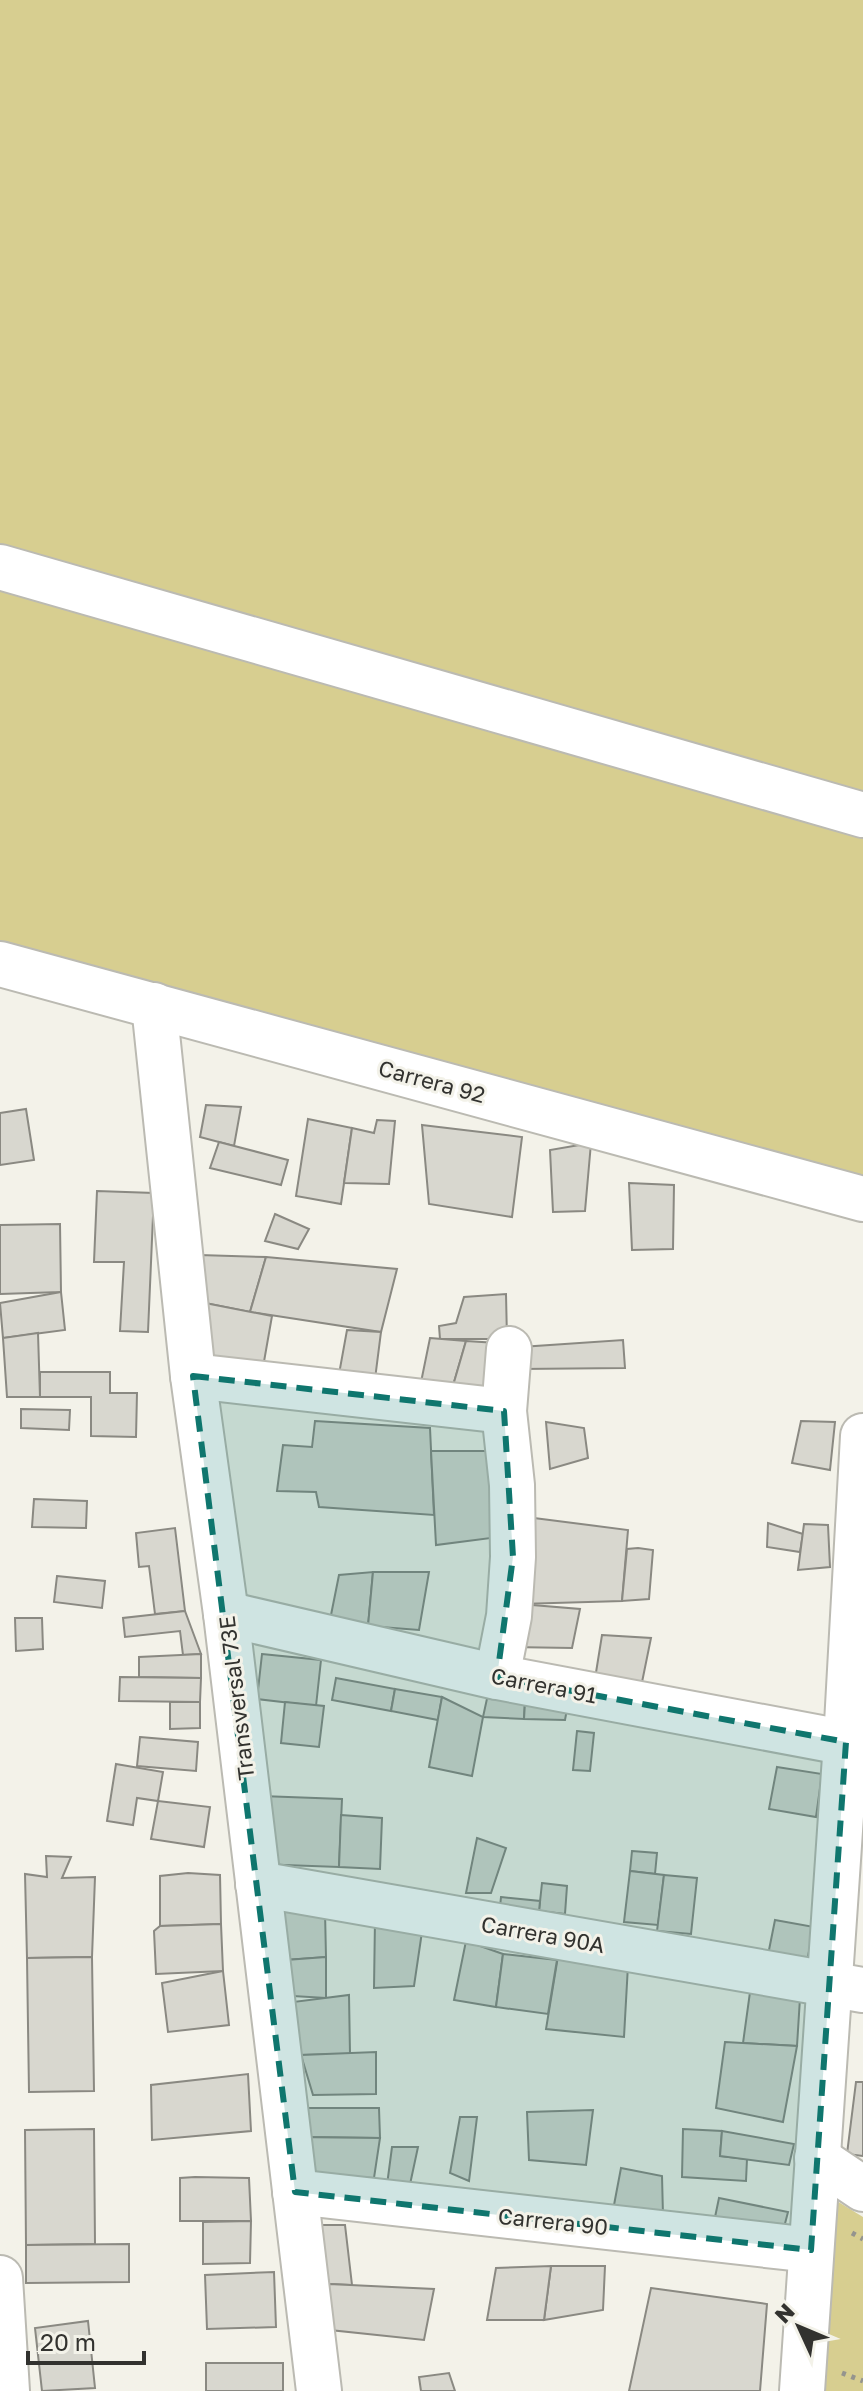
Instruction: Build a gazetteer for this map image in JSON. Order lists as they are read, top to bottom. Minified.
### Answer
{"streets":{"street":["Carrera 92","Carrera 91","Transversal 73E","Carrera 90A","Carrera 90"]},"crossings":[["Carrera 92","Transversal 73E"],["Carrera 91","Transversal 73E"],["Transversal 73E","Carrera 90A"],["Transversal 73E","Carrera 90"]],"scale_bar":"20 m","north":"top left"}
